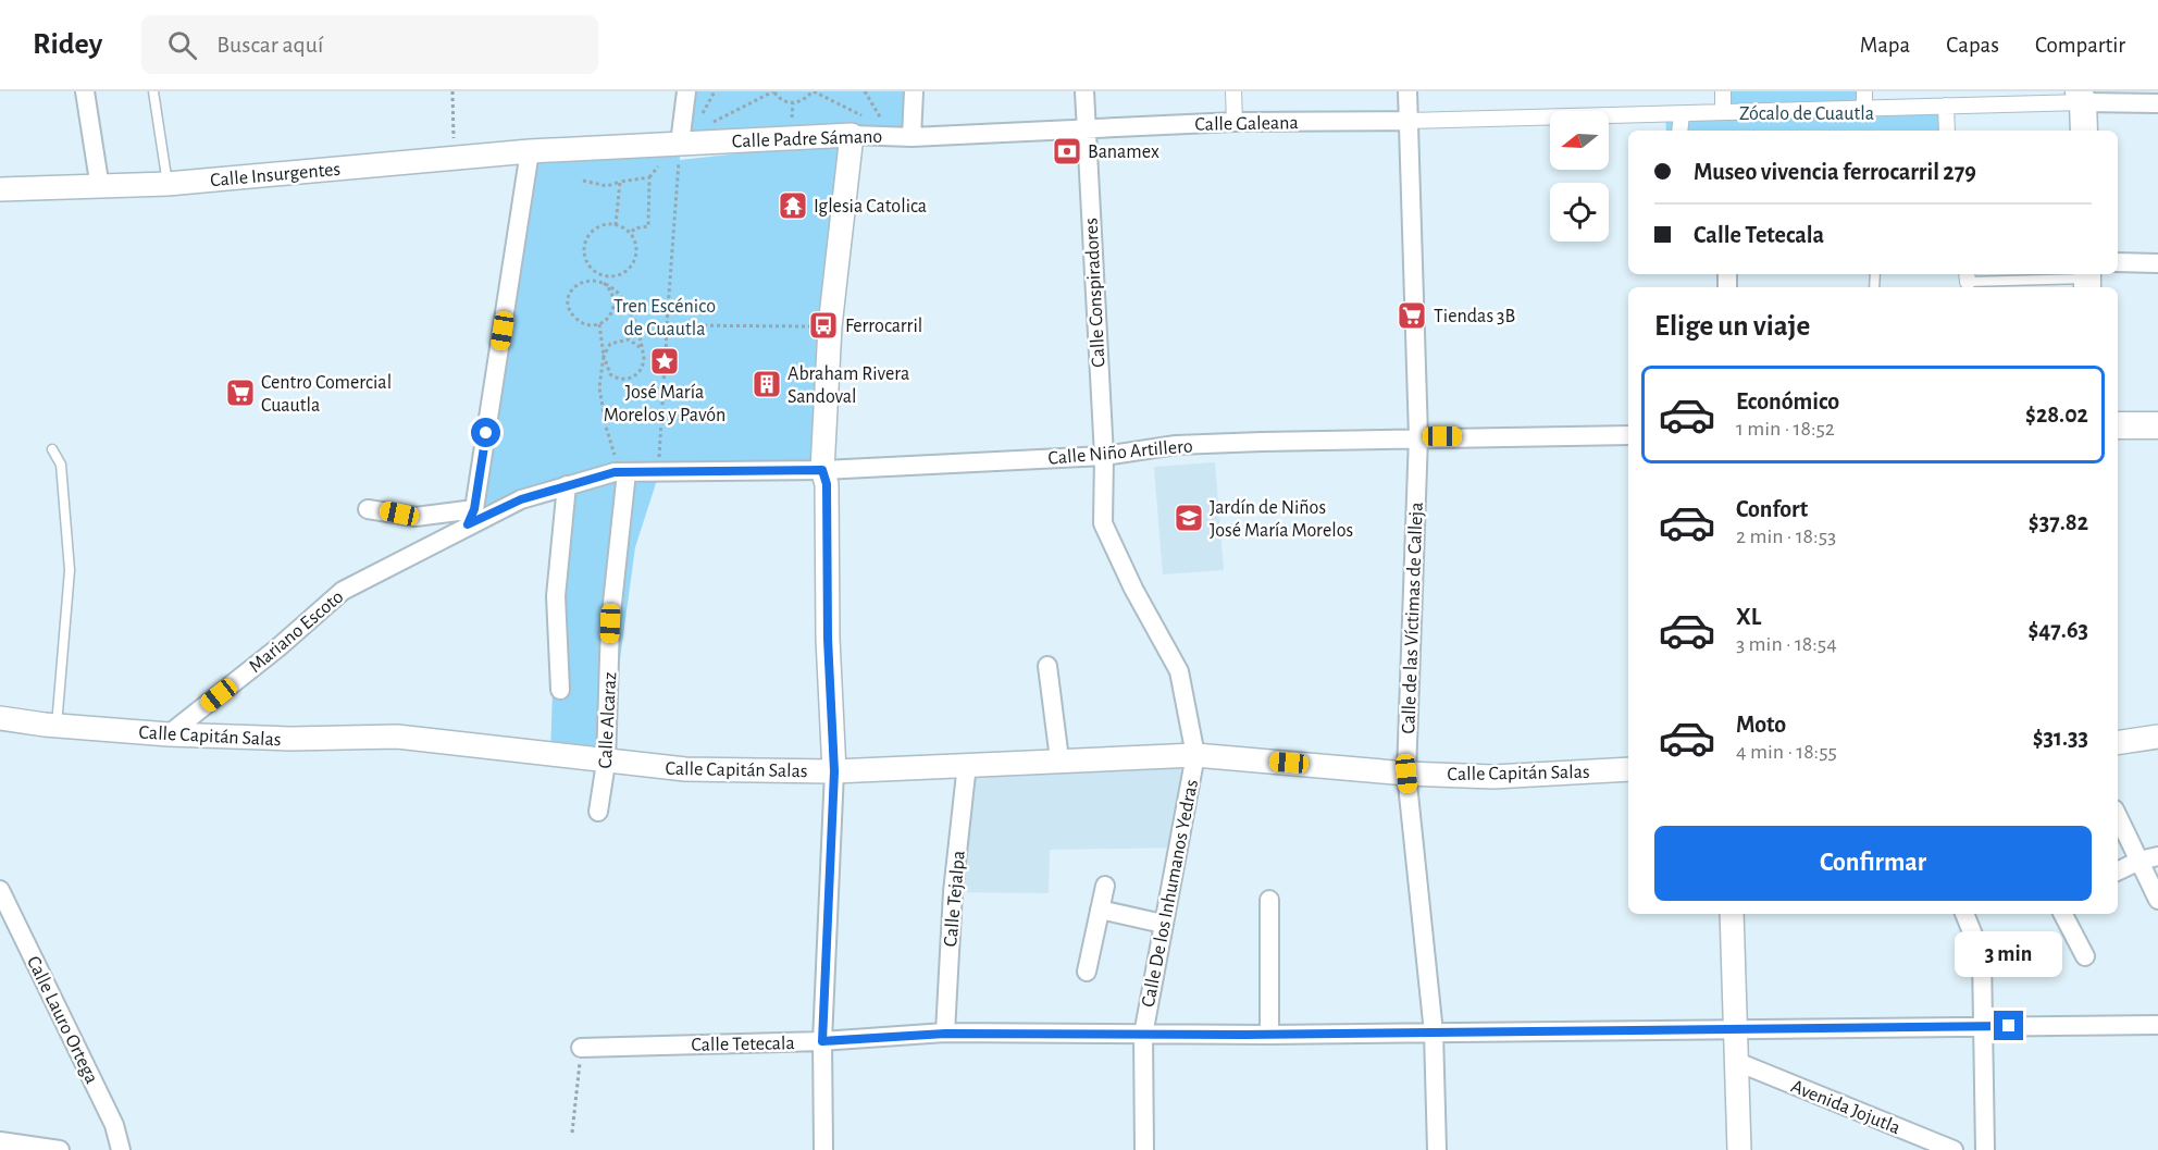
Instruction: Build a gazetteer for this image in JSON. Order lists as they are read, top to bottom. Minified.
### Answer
{"streets":{"street":["Calle Galeana","Calle Padre Sámano","Calle Insurgentes","Calle Conspiradores","Calle Niño Artillero","Calle de las Víctimas de Calleja","Mariano Escoto","Calle Alcaraz","Calle Capitán Salas","Calle De los Inhumanos Yedras","Calle Tejalpa","Calle Lauro Ortega","Calle Tetecala","Avenida Jojutla"]},"crossings":[["Calle Galeana","Calle Padre Sámano"],["Calle Galeana","Calle Conspiradores"],["Calle Galeana","Calle de las Víctimas de Calleja"],["Calle Padre Sámano","Calle Insurgentes"],["Calle Padre Sámano","Calle Conspiradores"],["Calle Conspiradores","Calle Niño Artillero"],["Calle Conspiradores","Calle Capitán Salas"],["Calle Conspiradores","Calle De los Inhumanos Yedras"],["Calle Niño Artillero","Calle de las Víctimas de Calleja"],["Calle Niño Artillero","Mariano Escoto"],["Calle Niño Artillero","Calle Alcaraz"],["Calle de las Víctimas de Calleja","Calle Capitán Salas"],["Calle de las Víctimas de Calleja","Calle Tetecala"],["Mariano Escoto","Calle Capitán Salas"],["Calle Alcaraz","Calle Capitán Salas"],["Calle Capitán Salas","Calle De los Inhumanos Yedras"],["Calle Capitán Salas","Calle Tejalpa"],["Calle De los Inhumanos Yedras","Calle Tetecala"],["Calle Tejalpa","Calle Tetecala"]],"parks":["Zócalo de Cuautla","Tren Escénico de Cuautla"],"places":{"bank":["Banamex"],"temple":["Iglesia Catolica"],"supermarket":["Tiendas 3B","Centro Comercial Cuautla"],"bus stop":["Ferrocarril"],"place":["José María Morelos y Pavón"],"building":["Abraham Rivera Sandoval"],"school or university":["Jardín de Niños José María Morelos"]},"north":"left","page":{"header":"Ridey","search":"Buscar aquí","nav":["Mapa","Capas","Compartir"],"banner":["Museo vivencia ferrocarril 279","Calle Tetecala"],"heading":"Elige un viaje","list":[{"name":"Económico","note":"1 min · 18:52","value":"$28.02"},{"name":"Confort","note":"2 min · 18:53","value":"$37.82"},{"name":"XL","note":"3 min · 18:54","value":"$47.63"},{"name":"Moto","note":"4 min · 18:55","value":"$31.33"}],"buttons":"Confirmar","bubble":"3 min"}}
